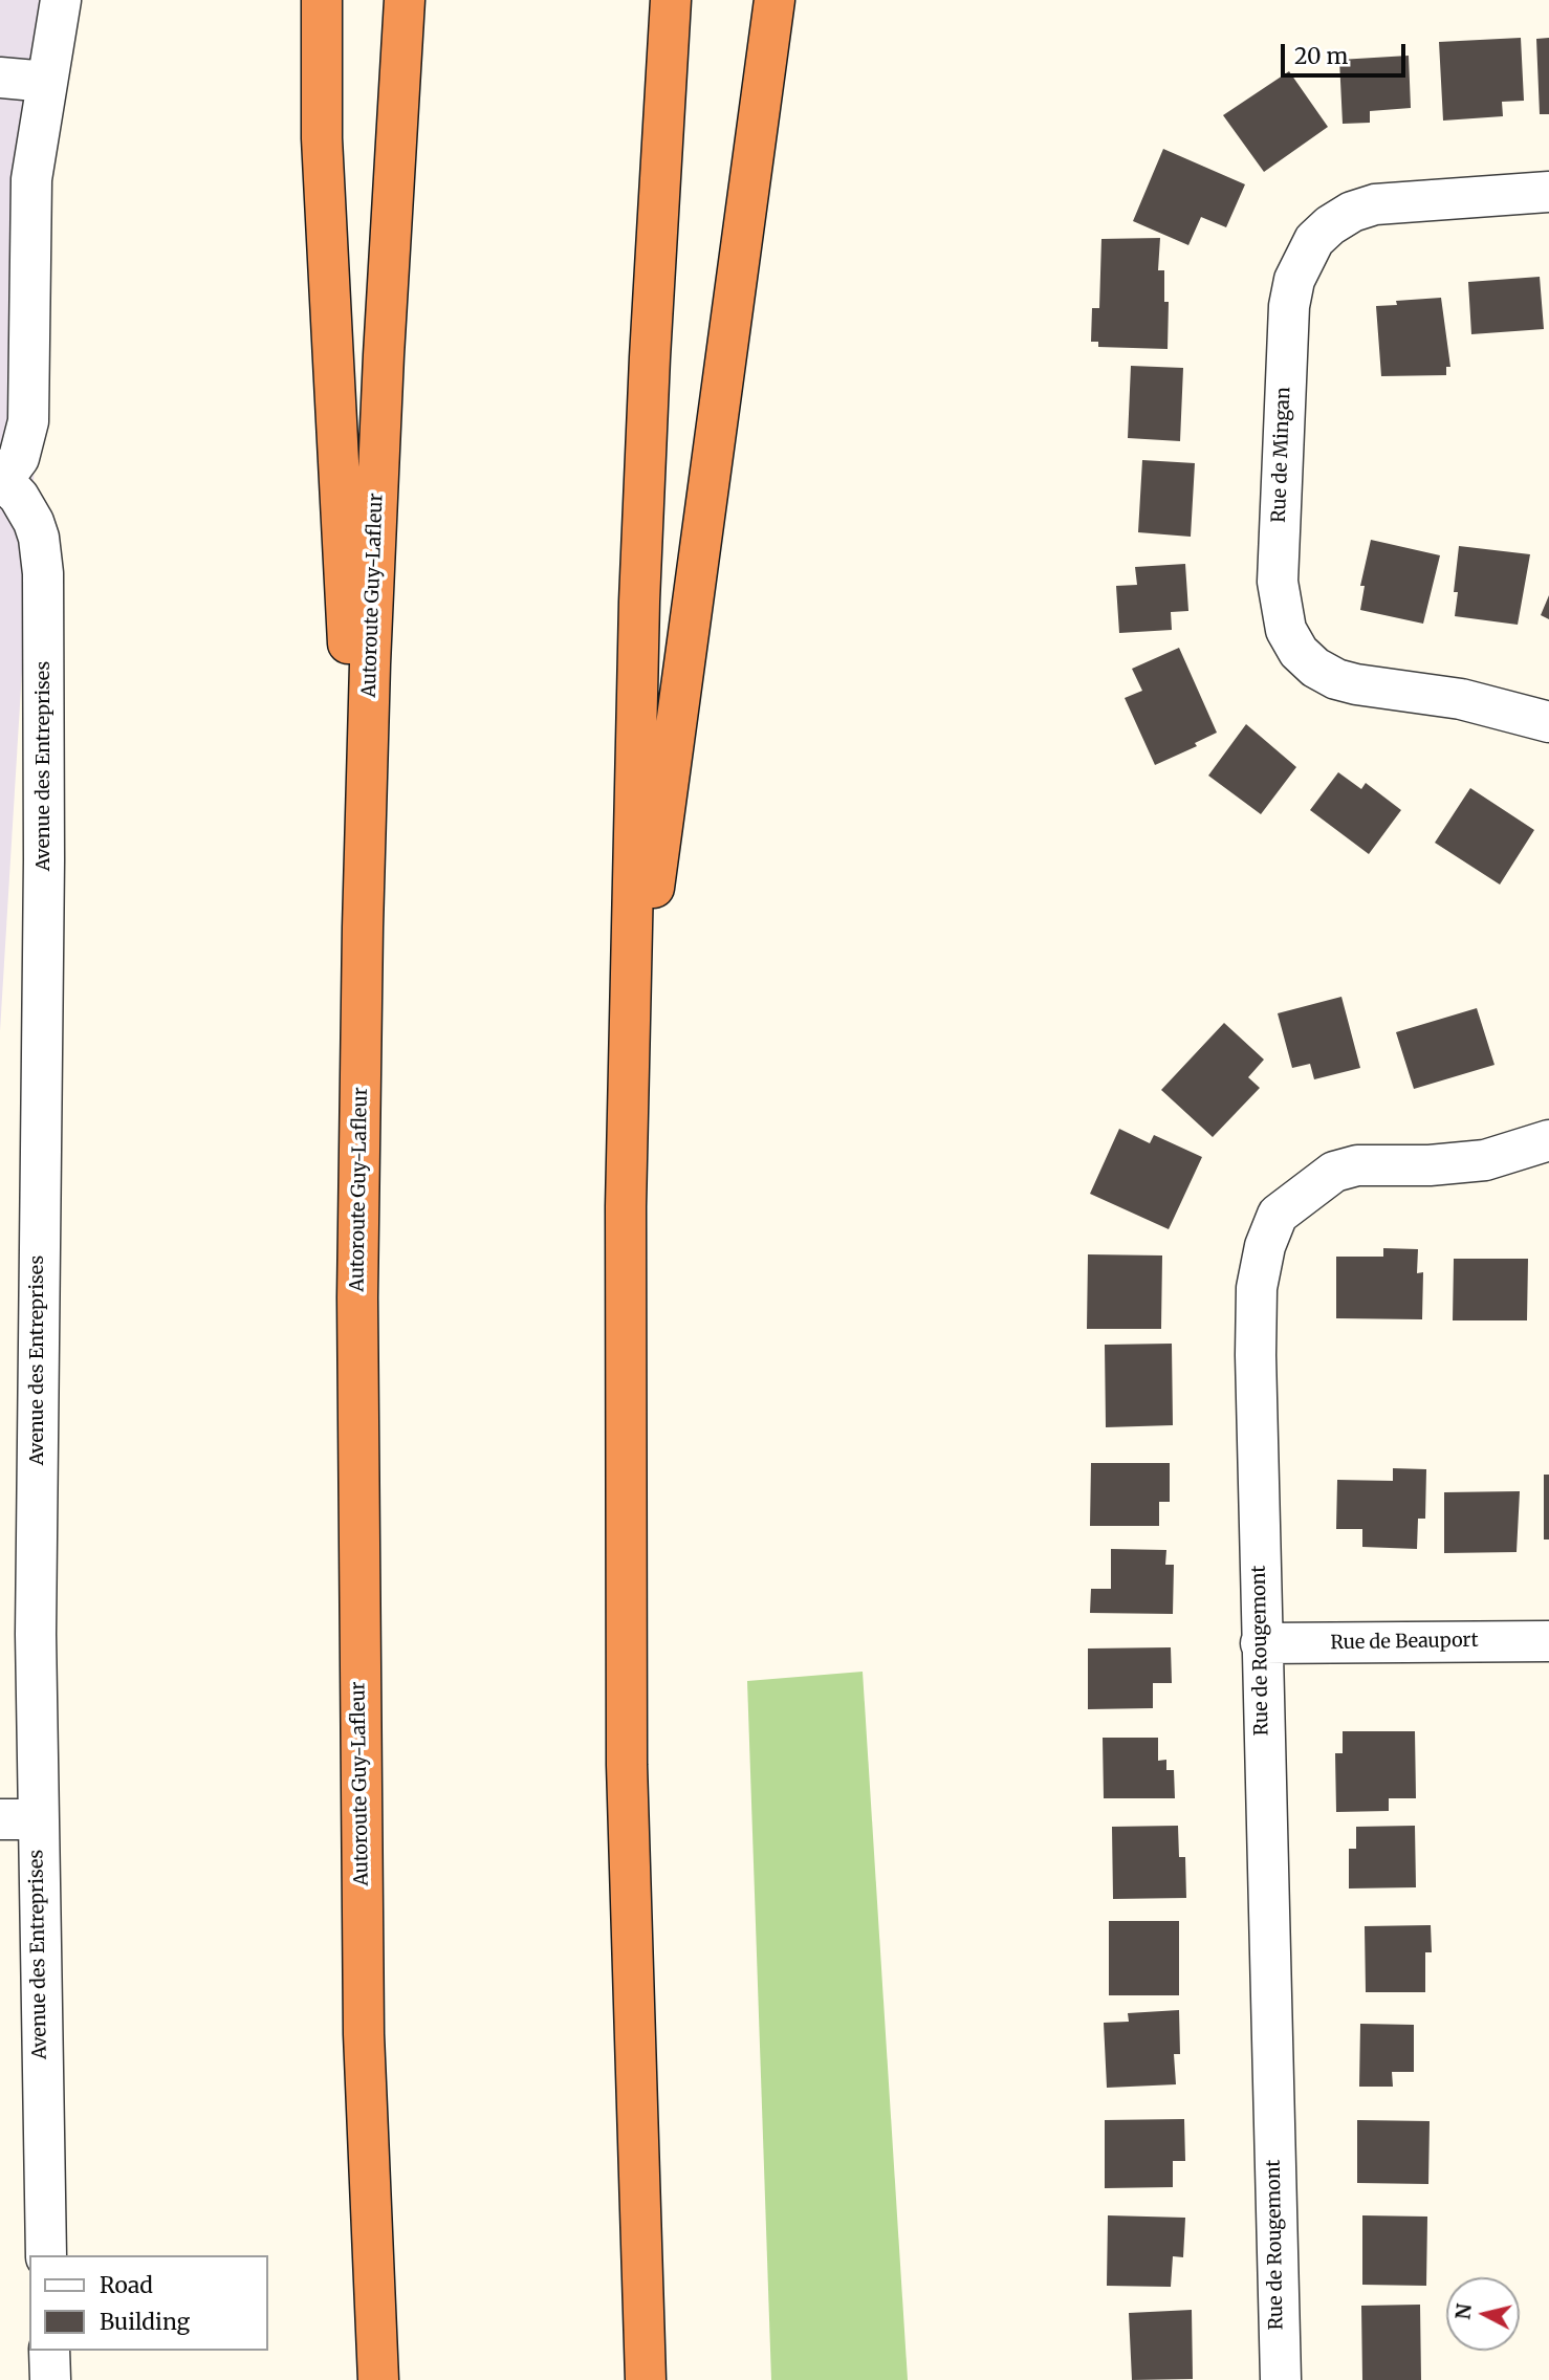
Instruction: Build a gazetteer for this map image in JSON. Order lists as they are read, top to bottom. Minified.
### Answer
{"streets":{"highway":["Autoroute Guy-Lafleur"],"street":["Rue de Mingan","Avenue des Entreprises","Rue de Beauport","Rue de Rougemont"]},"crossings":[["Rue de Beauport","Rue de Rougemont"]],"legend":["Road","Building"],"scale_bar":"20 m","north":"left"}
